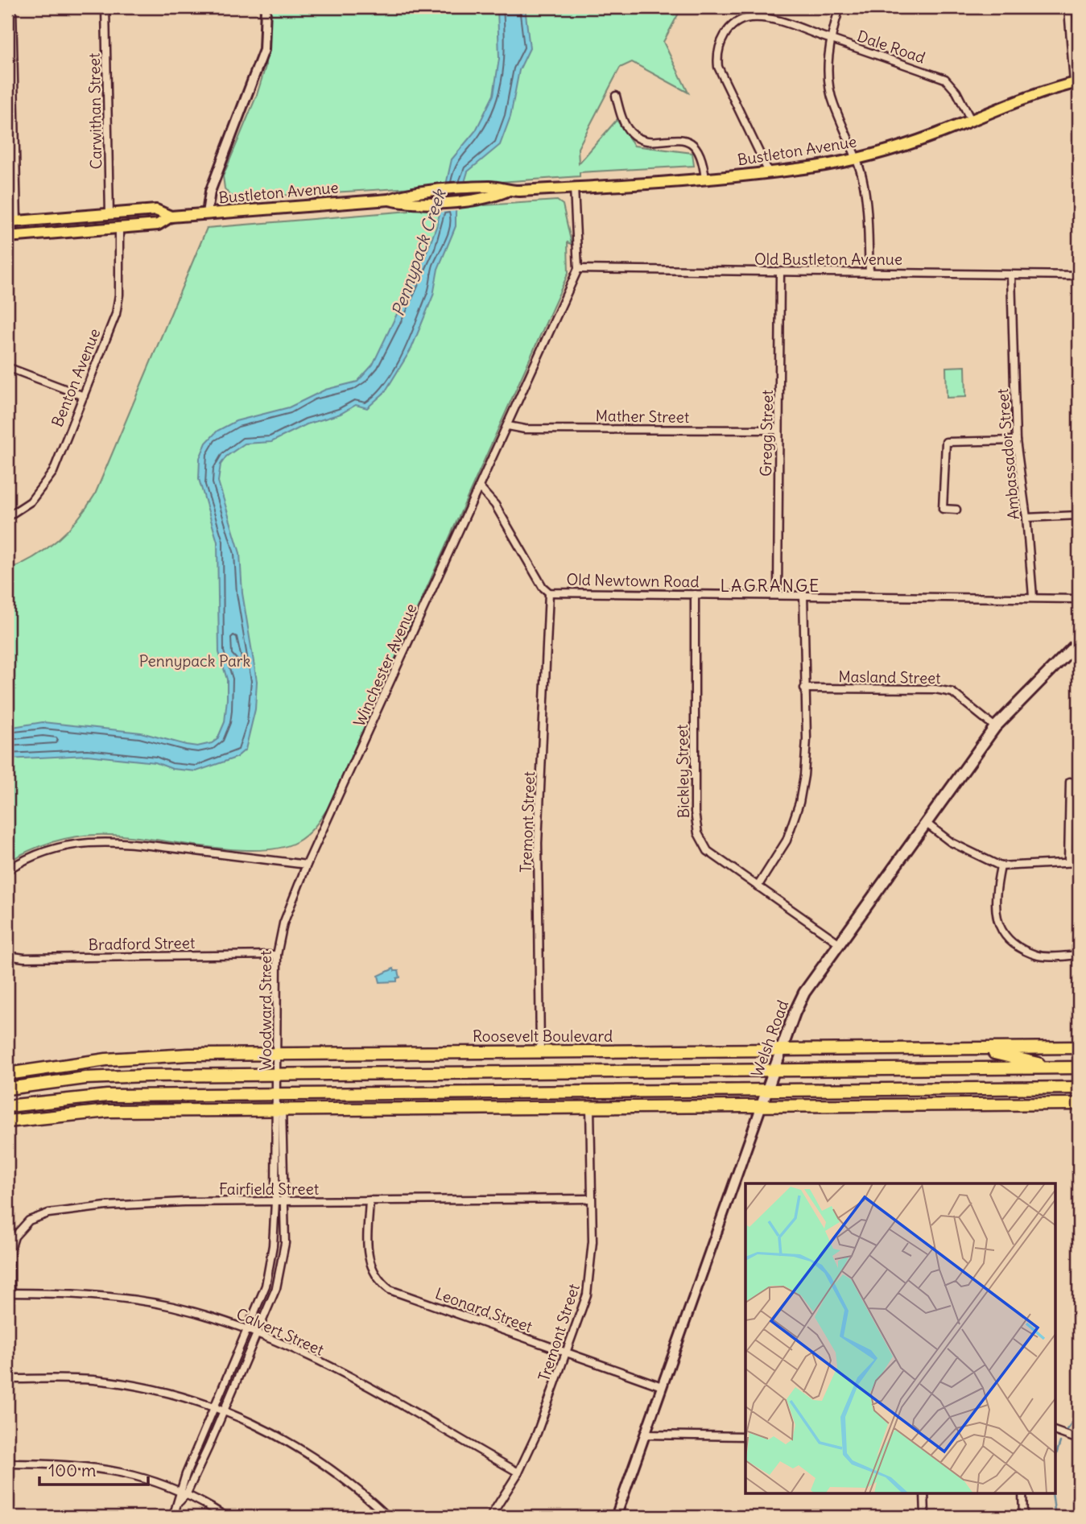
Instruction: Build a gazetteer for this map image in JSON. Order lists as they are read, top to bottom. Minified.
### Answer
{"streets":{"highway":["Roosevelt Boulevard"],"main road":["Bustleton Avenue","Welsh Road"],"street":["Dale Road","Carwithan Street","Old Bustleton Avenue","Benton Avenue","Mather Street","Gregg Street","Ambassador Street","Old Newtown Road","Winchester Avenue","Masland Street","Bickley Street","Tremont Street","Bradford Street","Woodward Street","Fairfield Street","Leonard Street","Calvert Street"]},"crossings":[["Dale Road","Bustleton Avenue"],["Carwithan Street","Bustleton Avenue"],["Bustleton Avenue","Benton Avenue"],["Bustleton Avenue","Winchester Avenue"],["Old Bustleton Avenue","Gregg Street"],["Old Bustleton Avenue","Ambassador Street"],["Old Bustleton Avenue","Winchester Avenue"],["Mather Street","Gregg Street"],["Mather Street","Winchester Avenue"],["Gregg Street","Old Newtown Road"],["Ambassador Street","Old Newtown Road"],["Old Newtown Road","Winchester Avenue"],["Old Newtown Road","Bickley Street"],["Old Newtown Road","Tremont Street"],["Winchester Avenue","Woodward Street"],["Masland Street","Welsh Road"],["Bickley Street","Welsh Road"],["Tremont Street","Roosevelt Boulevard"],["Tremont Street","Fairfield Street"],["Tremont Street","Leonard Street"],["Tremont Street","Calvert Street"],["Bradford Street","Woodward Street"],["Woodward Street","Roosevelt Boulevard"],["Woodward Street","Fairfield Street"],["Woodward Street","Calvert Street"],["Roosevelt Boulevard","Welsh Road"],["Welsh Road","Leonard Street"],["Fairfield Street","Leonard Street"],["Fairfield Street","Calvert Street"]],"districts":["LAGRANGE"],"water":["Pennypack Creek"],"parks":["Pennypack Park"],"scale_bar":"100 m"}
